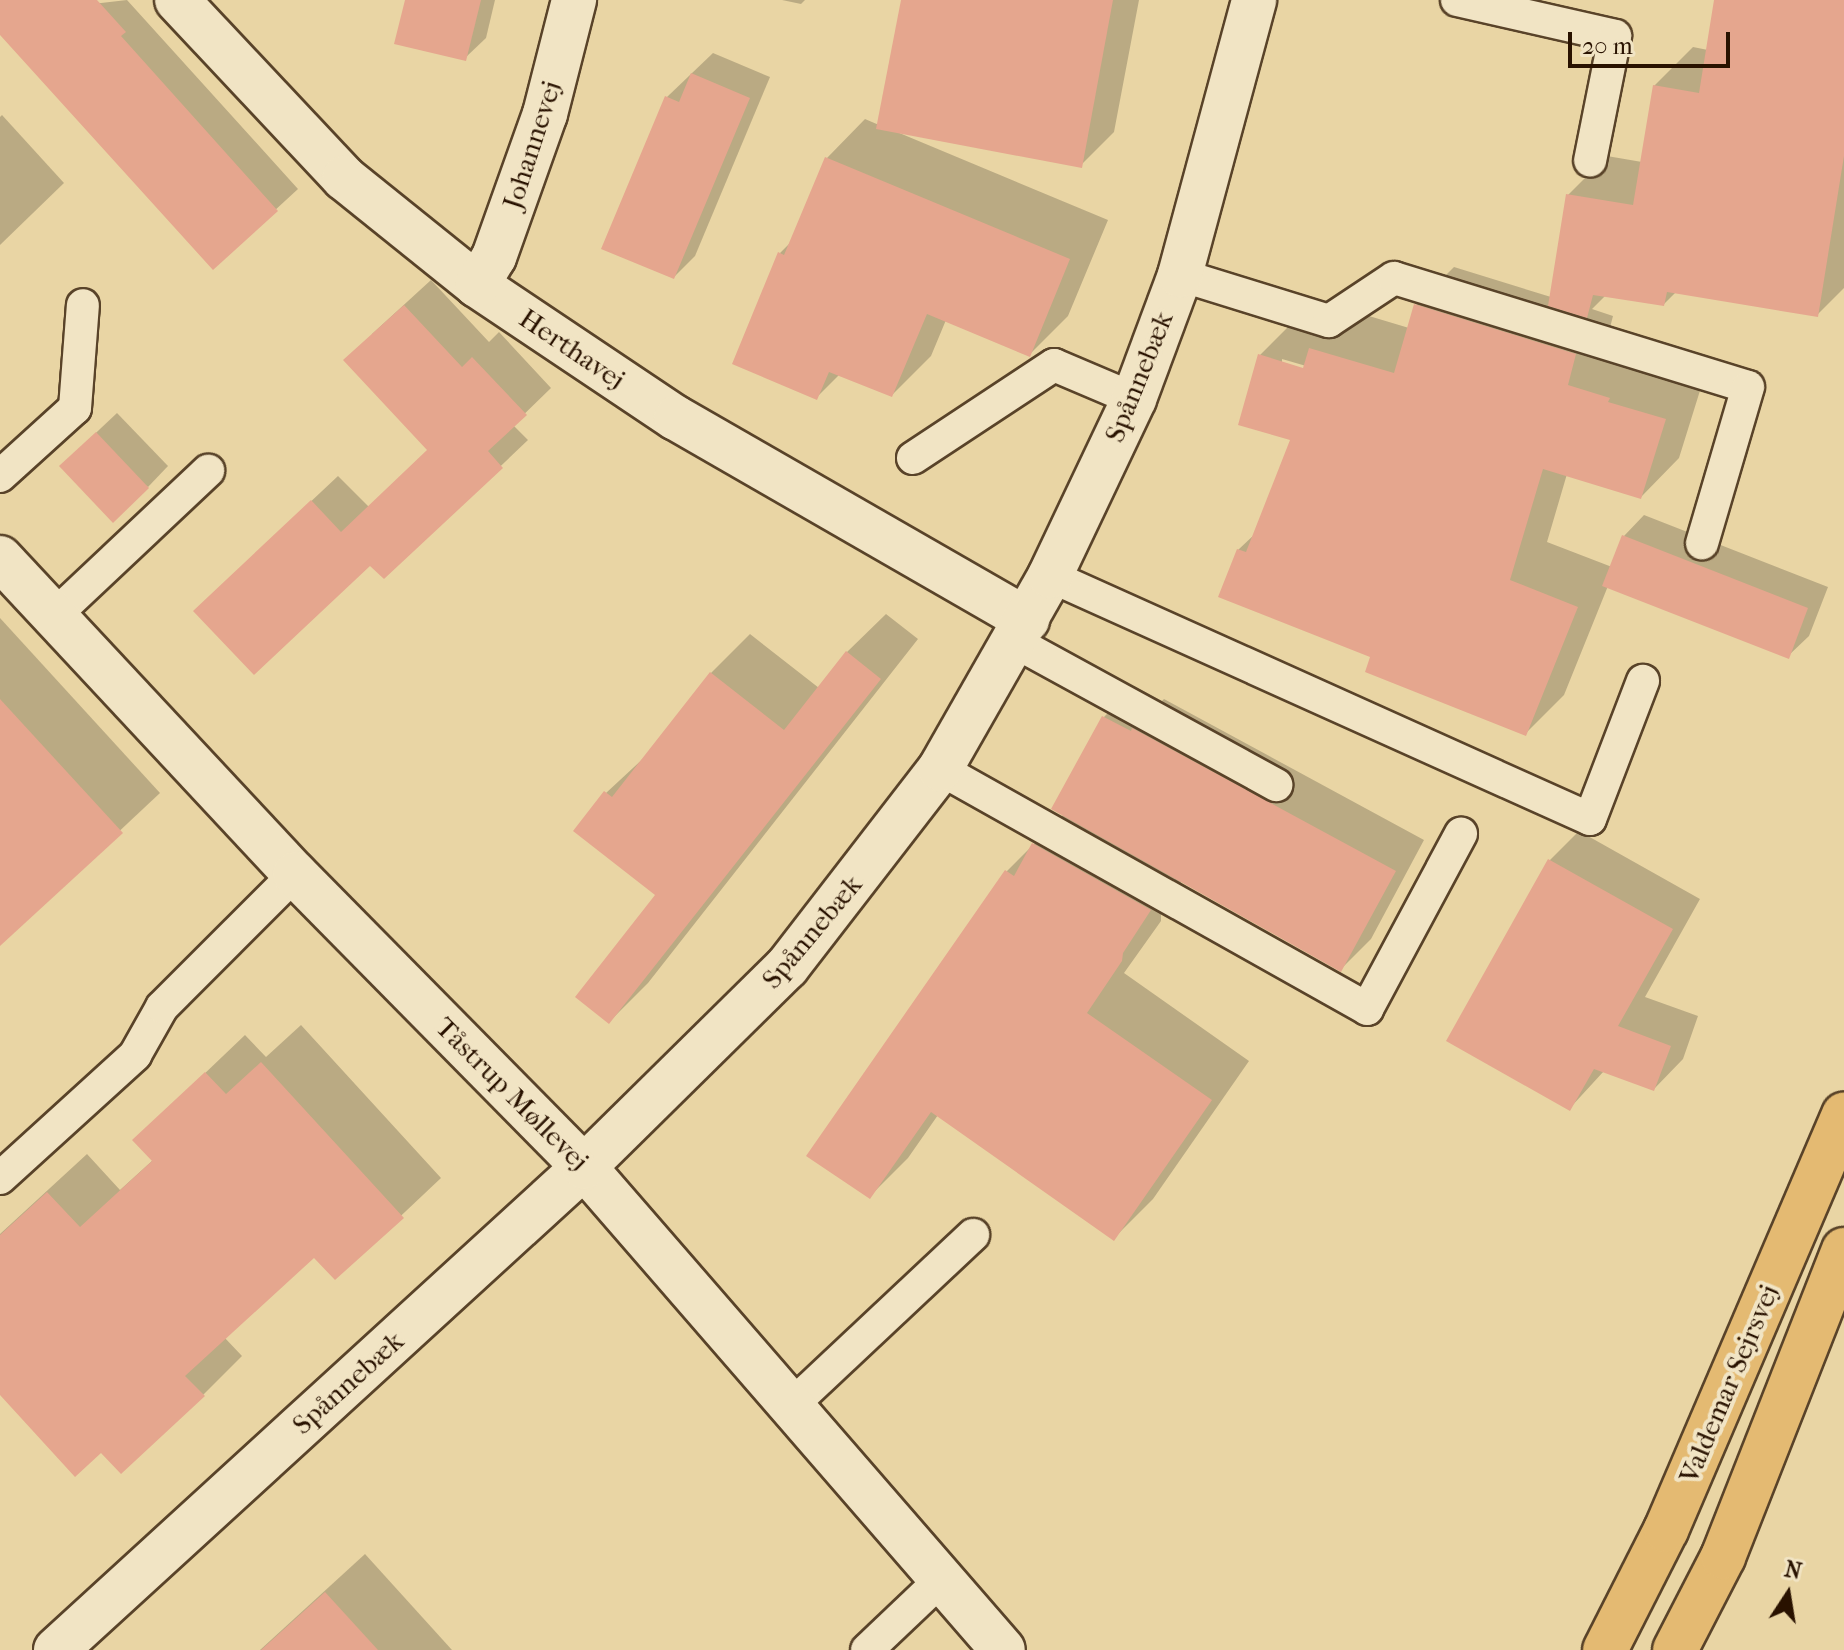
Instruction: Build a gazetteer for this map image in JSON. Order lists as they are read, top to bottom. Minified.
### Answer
{"streets":{"main road":["Valdemar Sejrsvej"],"street":["Johannevej","Herthavej","Spånnebæk","Tåstrup Møllevej"]},"crossings":[["Johannevej","Herthavej"],["Herthavej","Spånnebæk"],["Spånnebæk","Tåstrup Møllevej"]],"scale_bar":"20 m","north":"top"}
